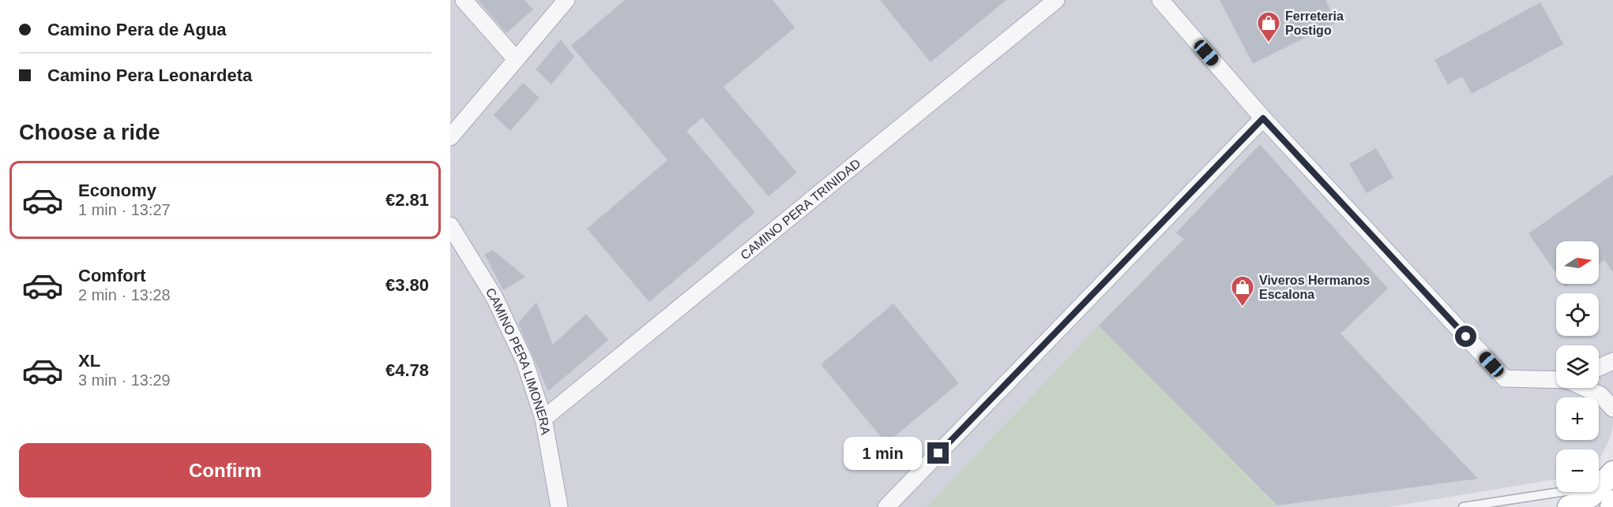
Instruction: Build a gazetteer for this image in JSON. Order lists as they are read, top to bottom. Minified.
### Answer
{"streets":{"street":["CAMINO PERA TRINIDAD","CAMINO PERA LIMONERA"]},"crossings":[["CAMINO PERA TRINIDAD","CAMINO PERA LIMONERA"]],"places":{"shop":["Ferreteria Postigo","Viveros Hermanos Escalona"]},"north":"right","page":{"banner":["Camino Pera de Agua","Camino Pera Leonardeta"],"heading":"Choose a ride","list":[{"name":"Economy","note":"1 min · 13:27","value":"€2.81"},{"name":"Comfort","note":"2 min · 13:28","value":"€3.80"},{"name":"XL","note":"3 min · 13:29","value":"€4.78"}],"map_buttons":["+","−"],"buttons":"Confirm","bubble":"1 min"}}
